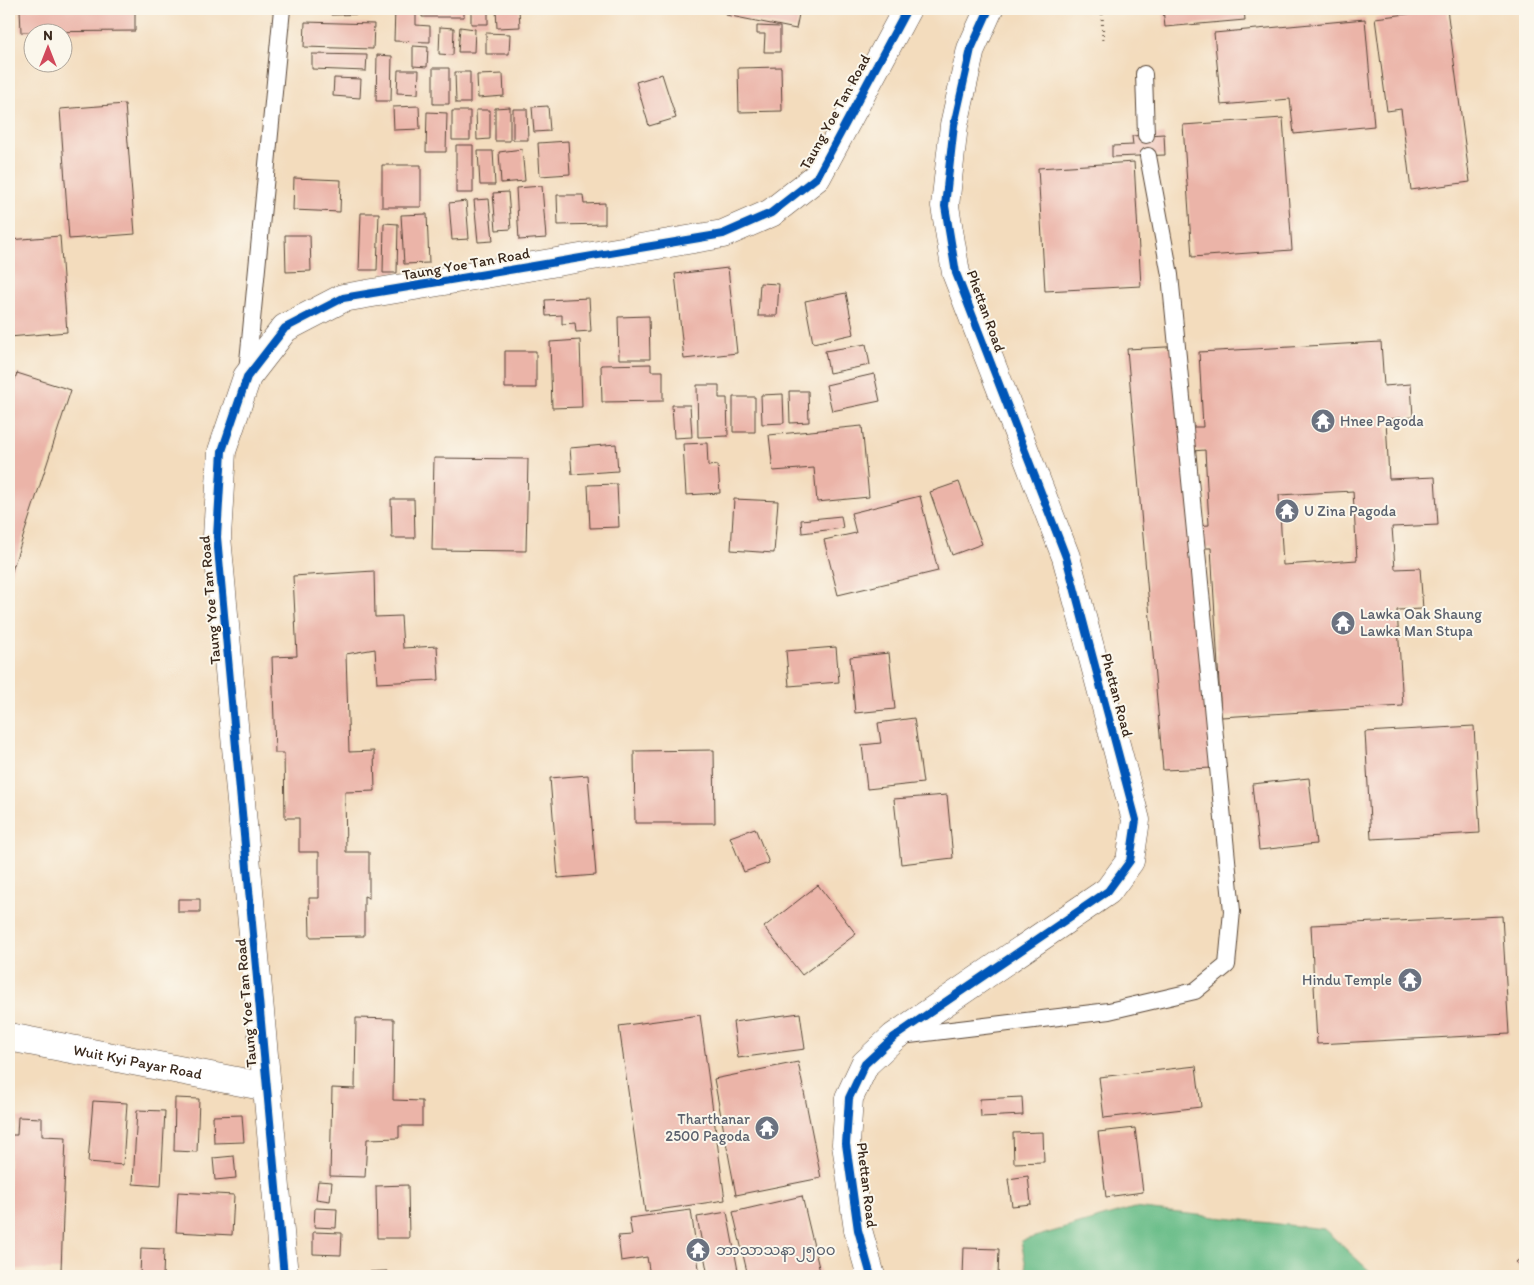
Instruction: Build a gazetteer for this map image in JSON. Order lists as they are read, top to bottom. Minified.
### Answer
{"streets":{"street":["Taung Yoe Tan Road","Phettan Road","Wuit Kyi Payar Road"]},"crossings":[["Taung Yoe Tan Road","Wuit Kyi Payar Road"]],"places":{"temple":["Hnee Pagoda","U Zina Pagoda","Lawka Oak Shaung Lawka Man Stupa","Hindu Temple","Tharthanar 2500 Pagoda","ဘာသာသနာ၂၅၀၀"]},"north":"top"}
